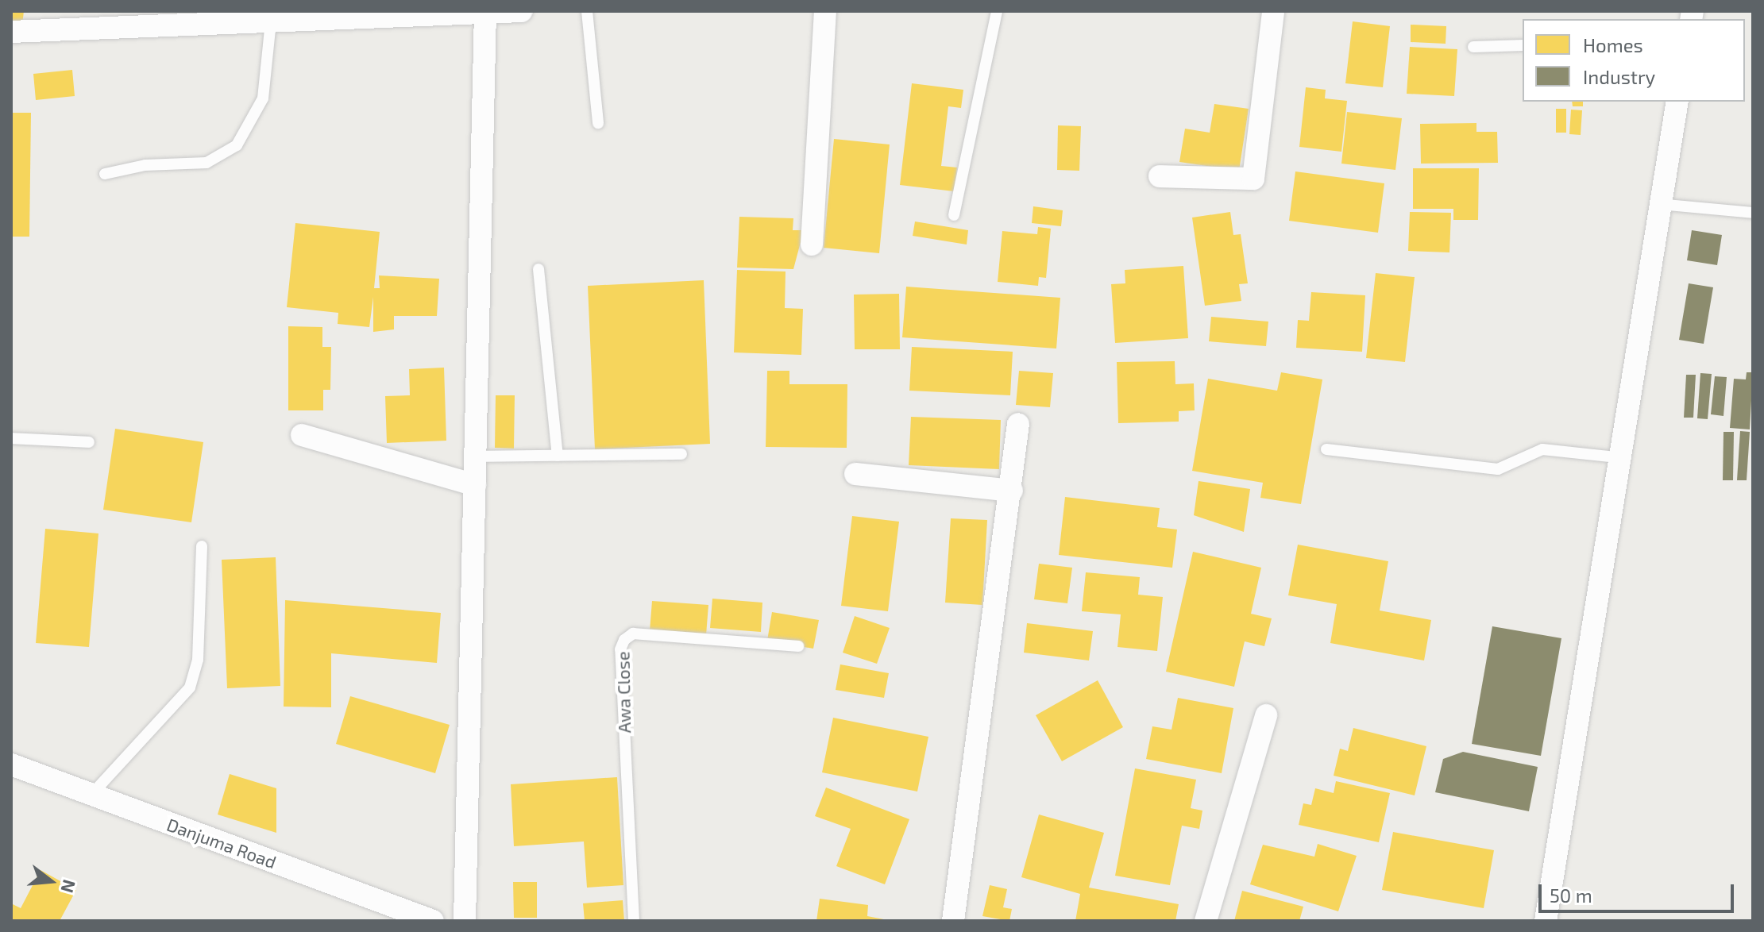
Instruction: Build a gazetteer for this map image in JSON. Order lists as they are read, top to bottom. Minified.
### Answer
{"streets":{"street":["Danjuma Road"],"lane":["Awa Close"]},"legend":["Homes","Industry"],"scale_bar":"50 m","north":"right"}
